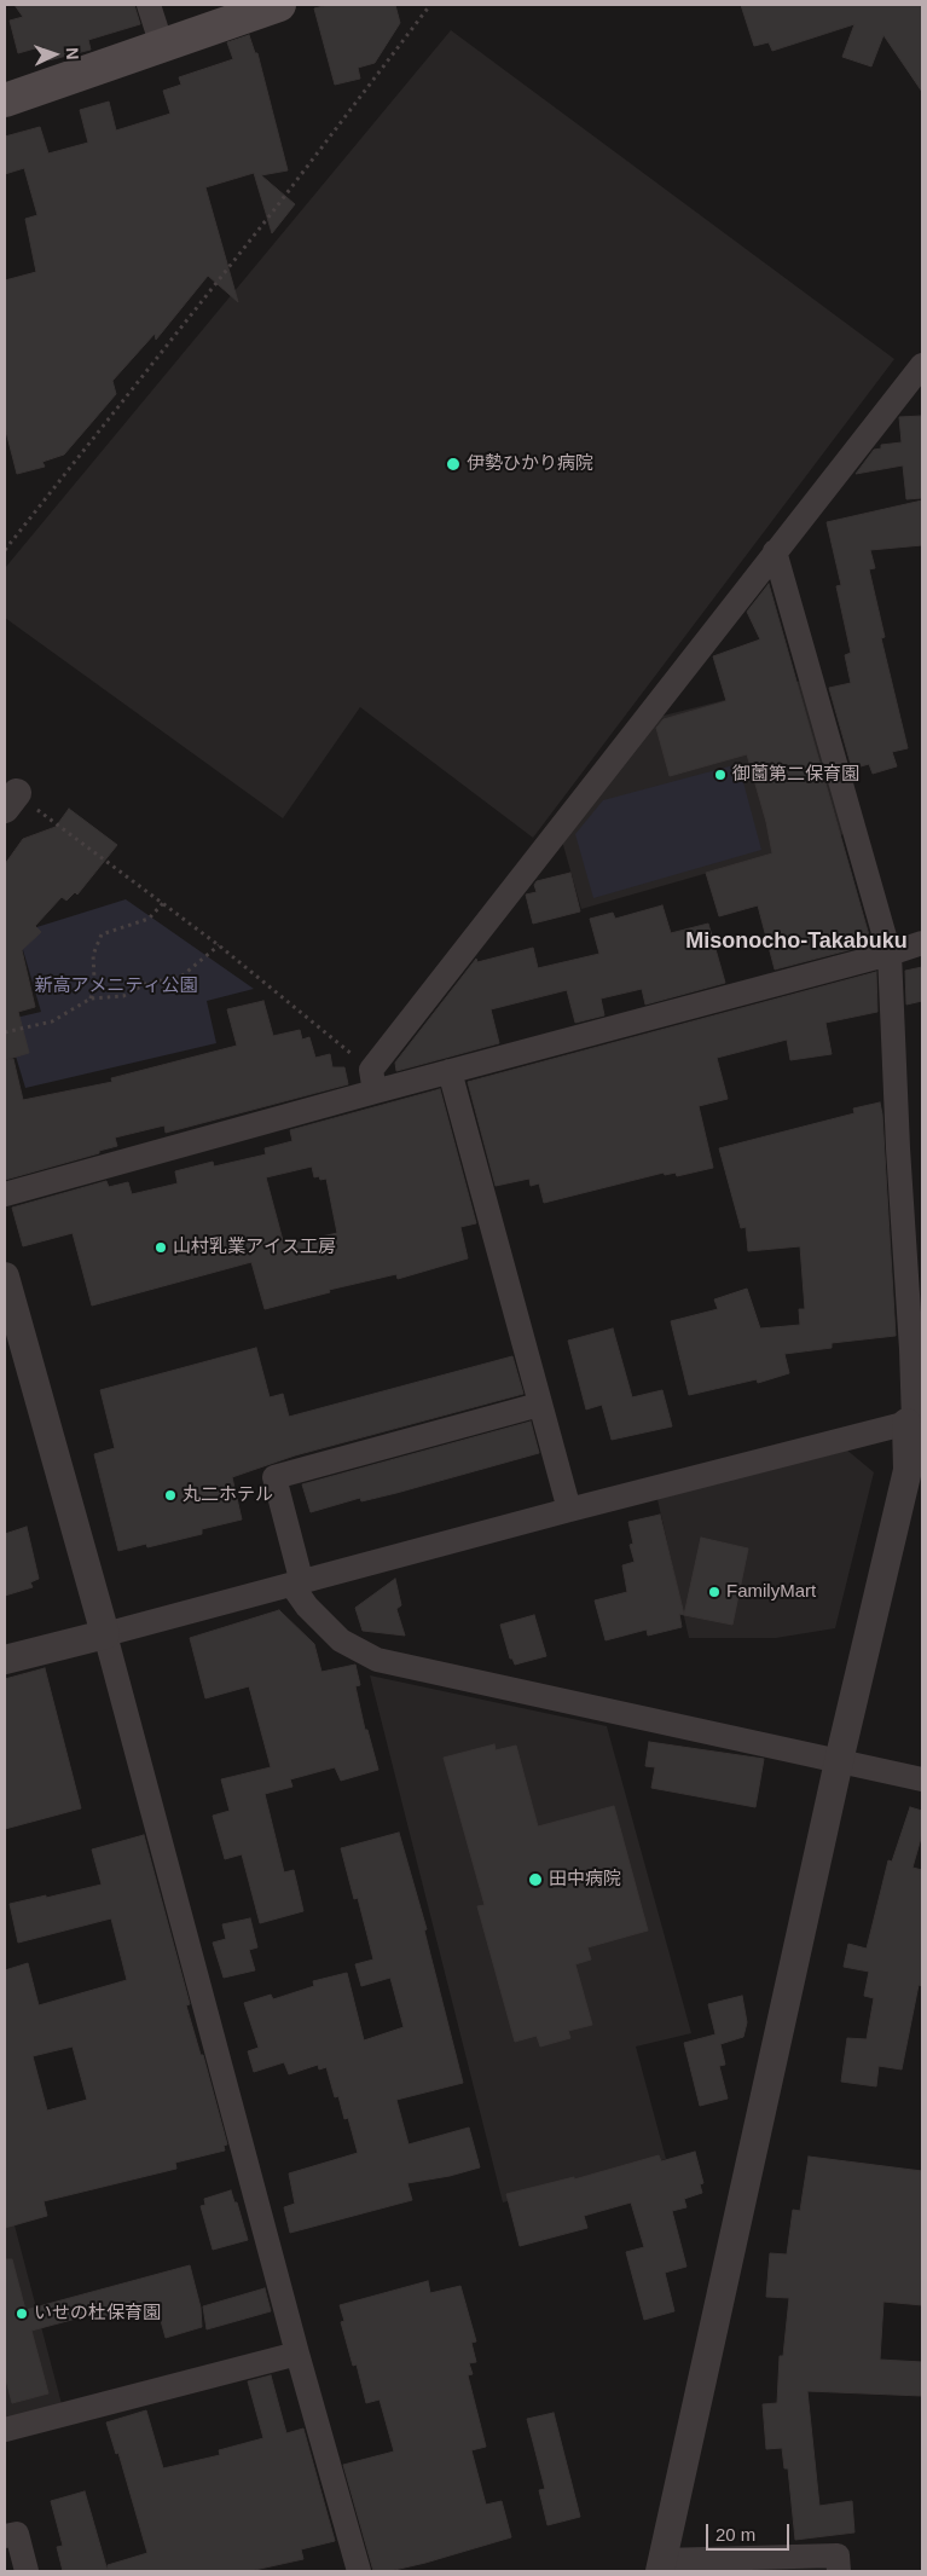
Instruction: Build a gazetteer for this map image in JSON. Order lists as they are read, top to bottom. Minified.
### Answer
{"districts":["Misonocho-Takabuku"],"parks":["新高アメニティ公園"],"places":["伊勢ひかり病院","御薗第二保育園","山村乳業アイス工房","丸二ホテル","FamilyMart","田中病院","いせの杜保育園"],"scale_bar":"20 m","north":"right"}
